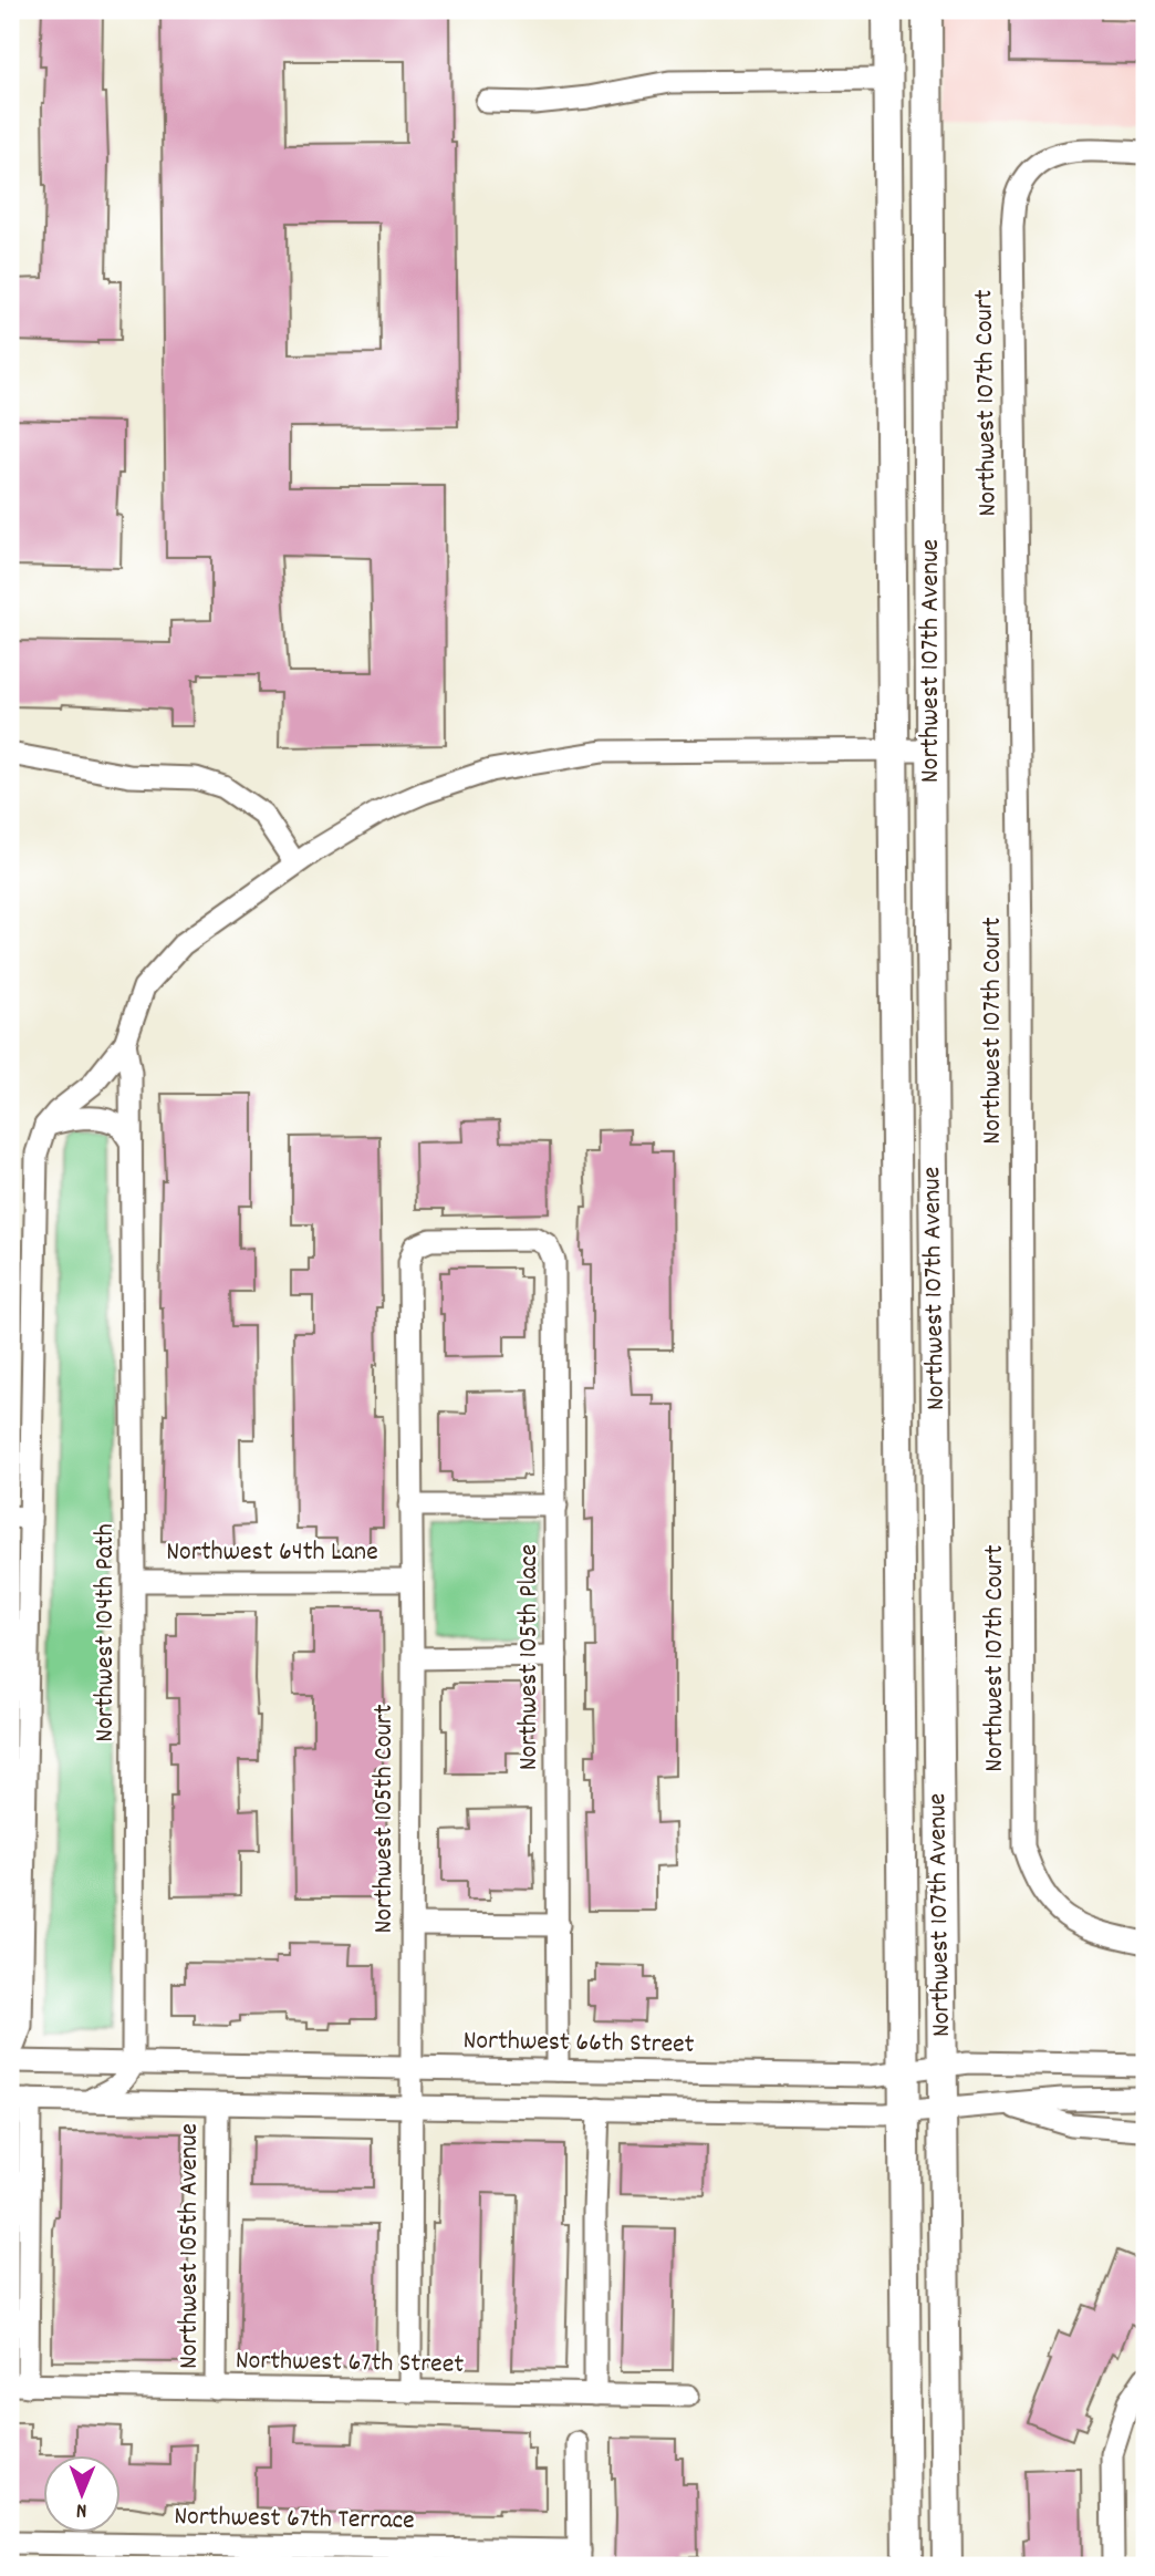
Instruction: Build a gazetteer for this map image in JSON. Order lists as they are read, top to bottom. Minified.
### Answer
{"streets":{"main road":["Northwest 107th Avenue"],"street":["Northwest 107th Court","Northwest 64th Lane","Northwest 104th Path","Northwest 105th Place","Northwest 105th Court","Northwest 66th Street","Northwest 105th Avenue","Northwest 67th Street","Northwest 67th Terrace"]},"crossings":[["Northwest 107th Avenue","Northwest 66th Street"],["Northwest 64th Lane","Northwest 104th Path"],["Northwest 64th Lane","Northwest 105th Court"],["Northwest 104th Path","Northwest 66th Street"],["Northwest 105th Place","Northwest 105th Court"],["Northwest 105th Place","Northwest 66th Street"],["Northwest 105th Court","Northwest 66th Street"],["Northwest 105th Court","Northwest 67th Street"],["Northwest 105th Avenue","Northwest 67th Street"]],"north":"bottom"}
